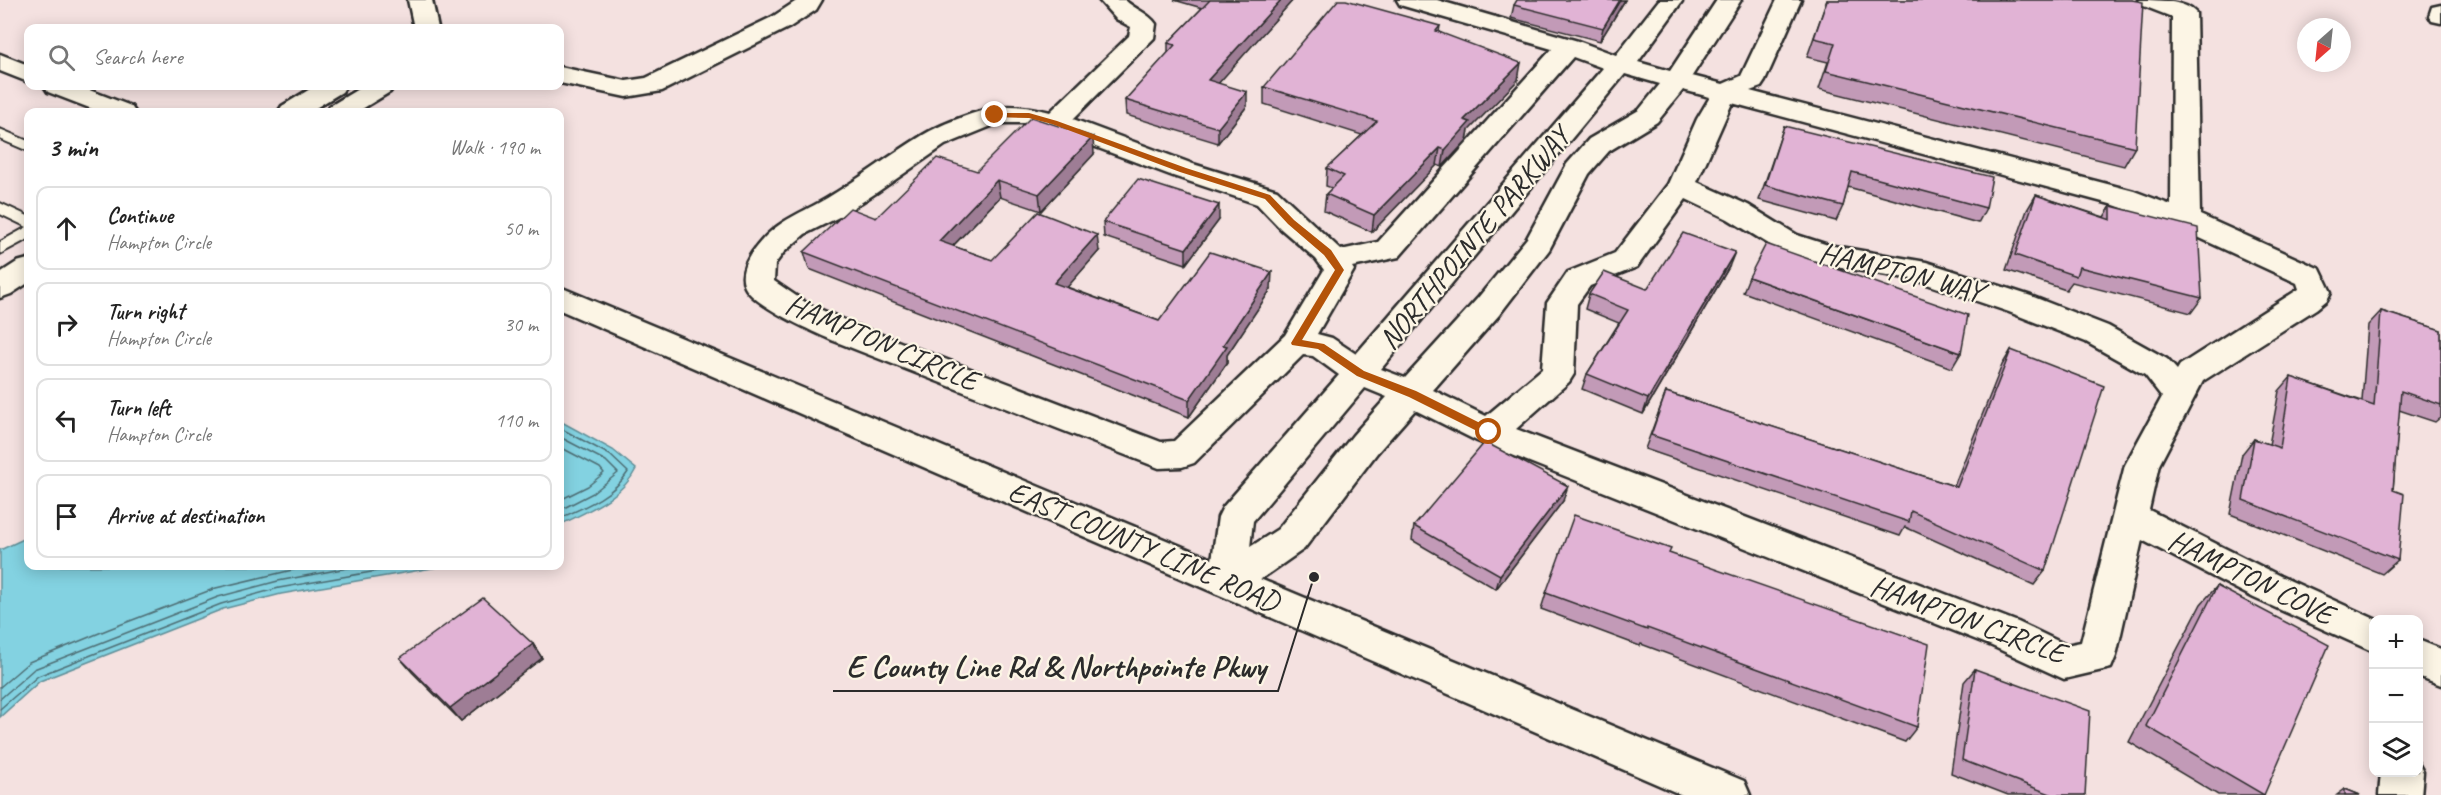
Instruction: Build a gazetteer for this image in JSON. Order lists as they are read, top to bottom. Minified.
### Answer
{"streets":{"street":["NORTHPOINTE PARKWAY","HAMPTON WAY","HAMPTON CIRCLE","EAST COUNTY LINE ROAD","HAMPTON COVE"]},"crossings":[["NORTHPOINTE PARKWAY","HAMPTON CIRCLE"],["NORTHPOINTE PARKWAY","EAST COUNTY LINE ROAD"],["HAMPTON WAY","HAMPTON CIRCLE"],["HAMPTON CIRCLE","HAMPTON COVE"]],"places":["E County Line Rd & Northpointe Pkwy"],"north":"bottom left","page":{"search":"Search here","heading":["3 min","Walk · 190 m"],"list":[["Continue","Hampton Circle","50 m"],["Turn right","Hampton Circle","30 m"],["Turn left","Hampton Circle","110 m"],"Arrive at destination"],"map_buttons":["+","−"]}}
